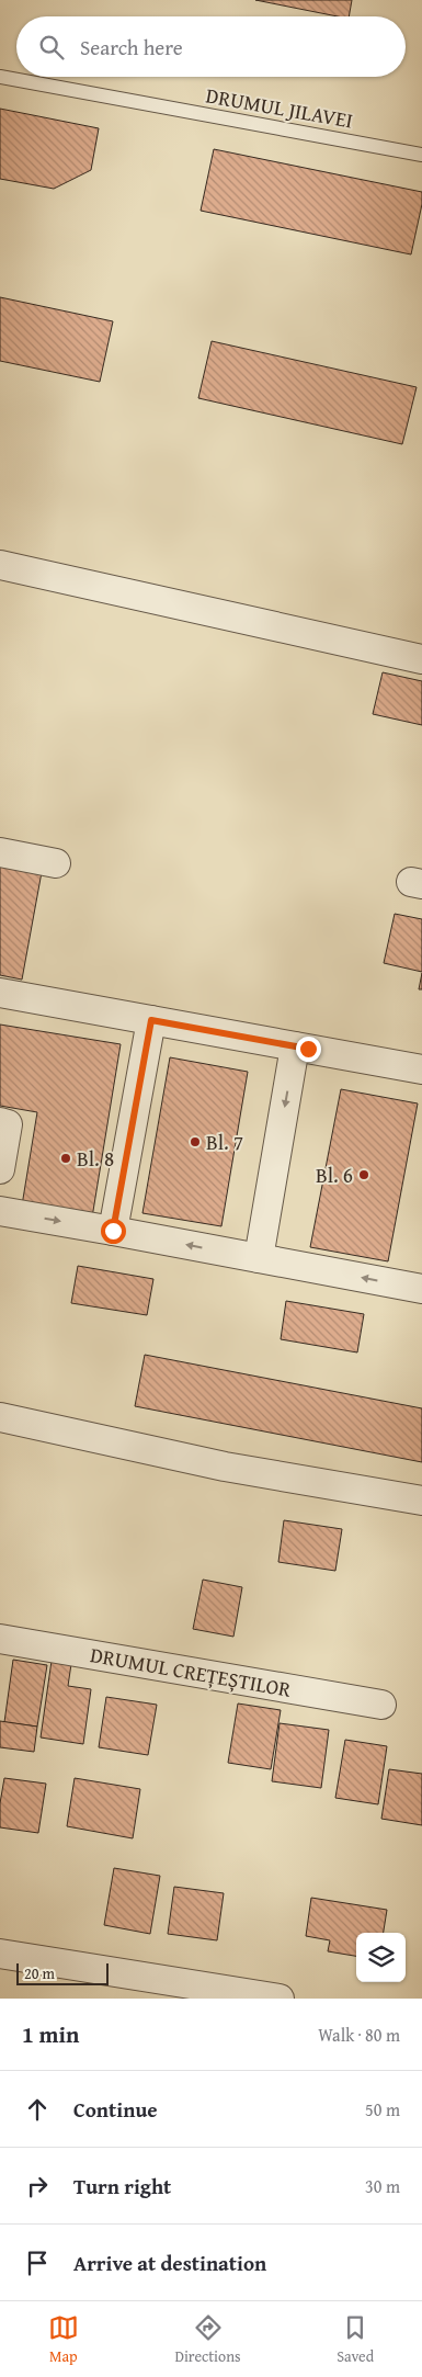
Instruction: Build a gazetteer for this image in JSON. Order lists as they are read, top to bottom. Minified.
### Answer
{"streets":{"street":["DRUMUL CREȚEȘTILOR"],"lane":["DRUMUL JILAVEI"]},"places":["Bl. 7","Bl. 8","Bl. 6"],"scale_bar":"20 m","page":{"search":"Search here","scale":"20 m","heading":["1 min","Walk · 80 m"],"list":[["Continue","50 m"],["Turn right","30 m"],"Arrive at destination"],"nav":["Map","Directions","Saved"]}}
